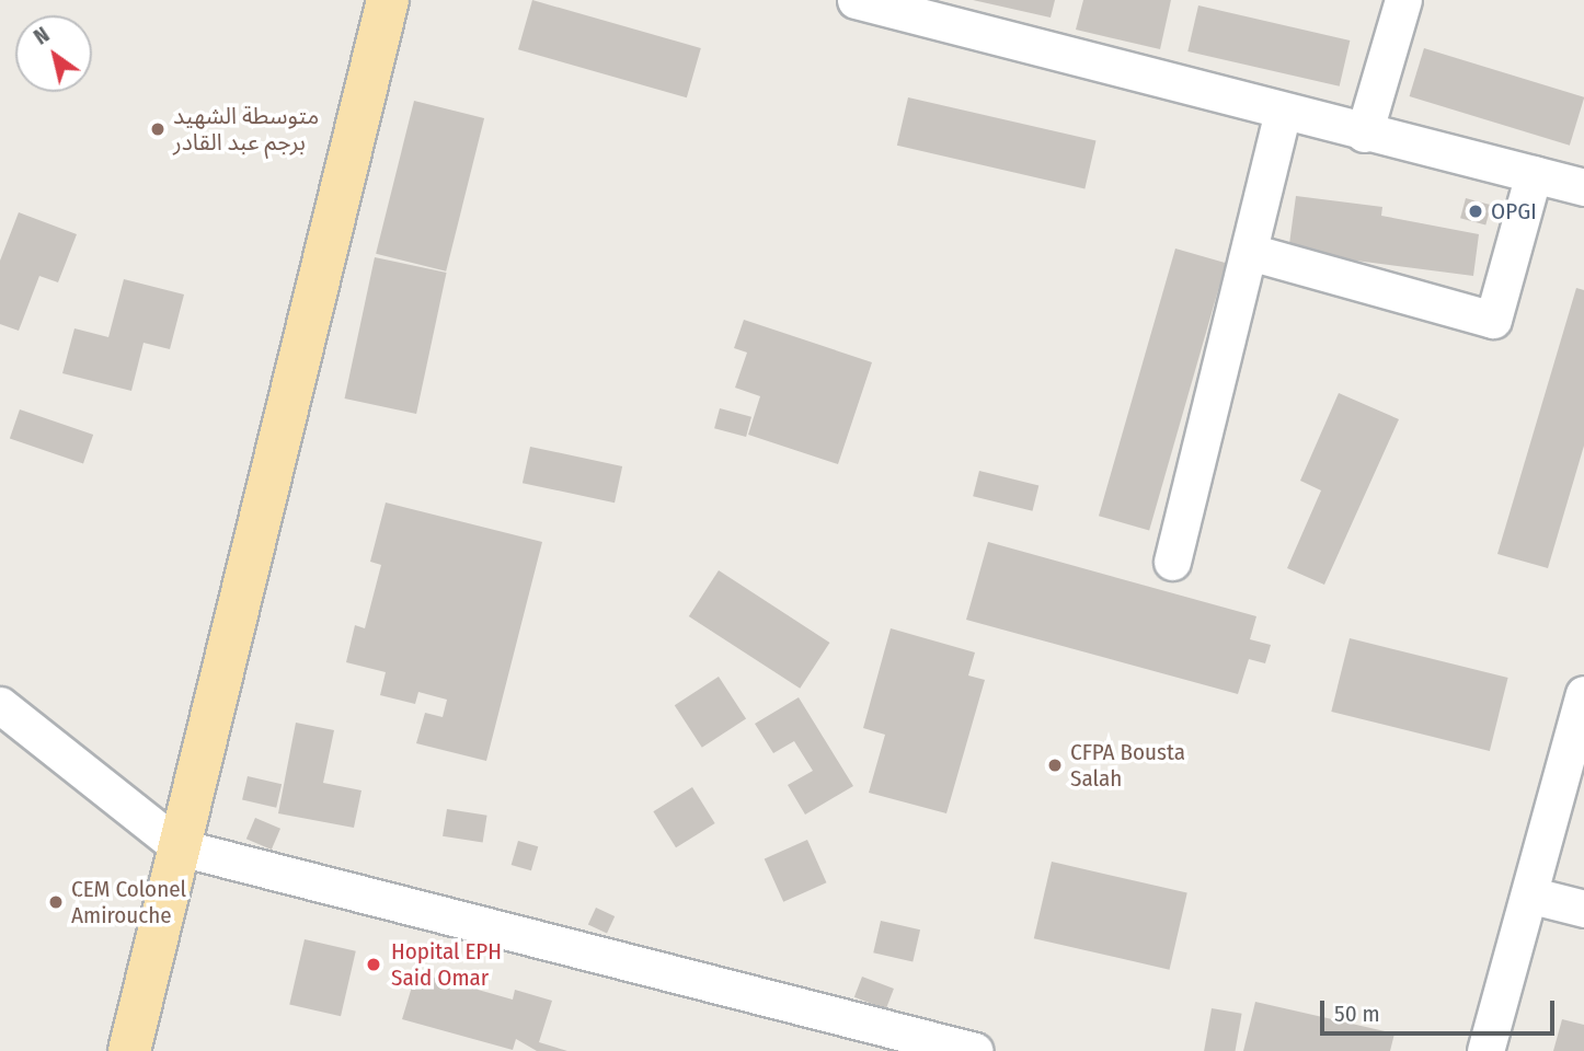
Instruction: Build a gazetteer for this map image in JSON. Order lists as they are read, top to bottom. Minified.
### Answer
{"places":["متوسطة الشهيد برجم عبد القادر","OPGI","CFPA Bousta Salah","CEM Colonel Amirouche","Hopital EPH Said Omar"],"scale_bar":"50 m","north":"top left"}
